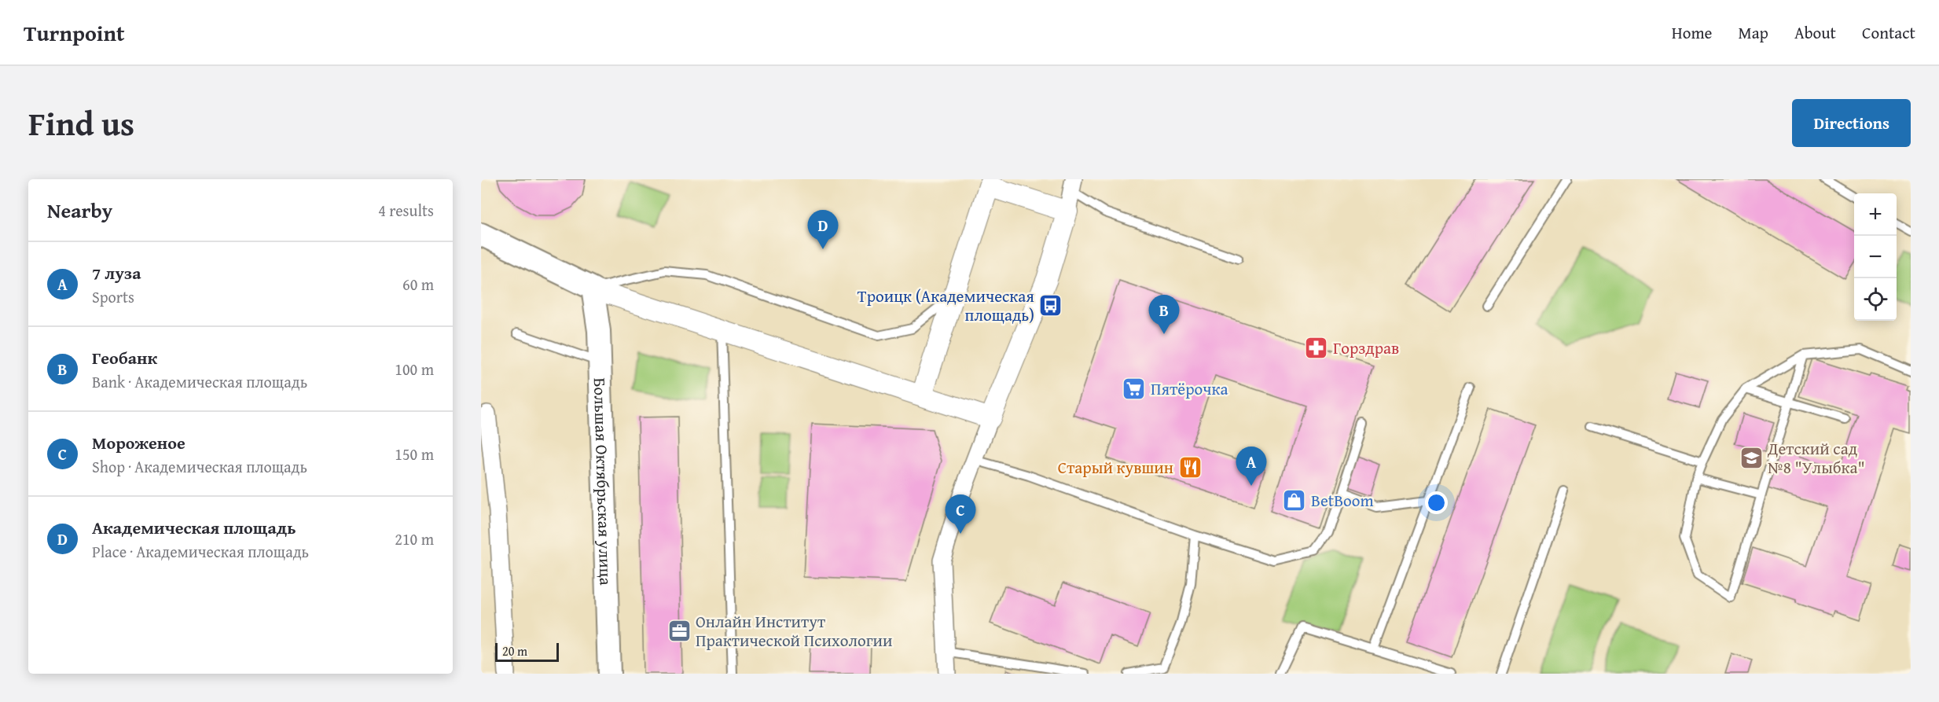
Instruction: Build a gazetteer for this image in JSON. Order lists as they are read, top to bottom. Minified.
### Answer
{"streets":{"main road":["Большая Октябрьская улица"]},"places":{"bus stop":["Троицк (Академическая площадь)"],"pharmacy":["Горздрав"],"supermarket":["Пятёрочка"],"school or university":["Детский сад №8 \"Улыбка\""],"restaurant":["Старый кувшин"],"shop":["BetBoom"],"office":["Онлайн Институт Практической Психологии"]},"scale_bar":"20 m","page":{"header":"Turnpoint","nav":["Home","Map","About","Contact"],"title":"Find us","buttons":"Directions","heading":["Nearby","4 results"],"map_buttons":["+","−"],"pins":["D","B","A","C"],"list":[{"mark":"A","name":"7 луза","note":"Sports","value":"60 m"},{"mark":"B","name":"Геобанк","note":"Bank · Академическая площадь","value":"100 m"},{"mark":"C","name":"Мороженое","note":"Shop · Академическая площадь","value":"150 m"},{"mark":"D","name":"Академическая площадь","note":"Place · Академическая площадь","value":"210 m"}],"scale":"20 m"}}
